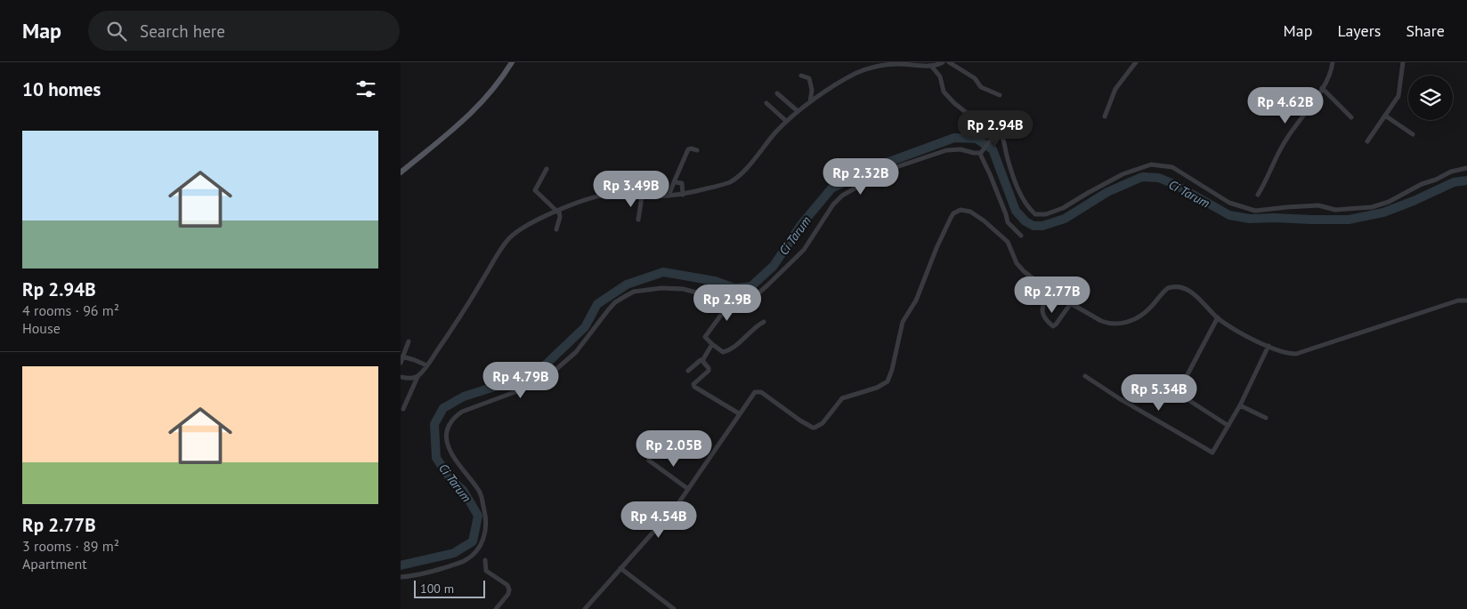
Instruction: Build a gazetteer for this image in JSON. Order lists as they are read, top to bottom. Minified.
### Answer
{"water":["Ci Tarum"],"scale_bar":"100 m","page":{"header":"Map","search":"Search here","nav":["Map","Layers","Share"],"heading":"10 homes","price":["Rp 4.62B","Rp 2.94B","Rp 2.32B","Rp 3.49B","Rp 2.77B","Rp 2.9B","Rp 4.79B","Rp 5.34B","Rp 2.05B","Rp 4.54B"],"list":[{"name":"Rp 2.94B","note":"4 rooms · 96 m² · House"},{"name":"Rp 2.77B","note":"3 rooms · 89 m² · Apartment"}],"scale":"100 m"}}
